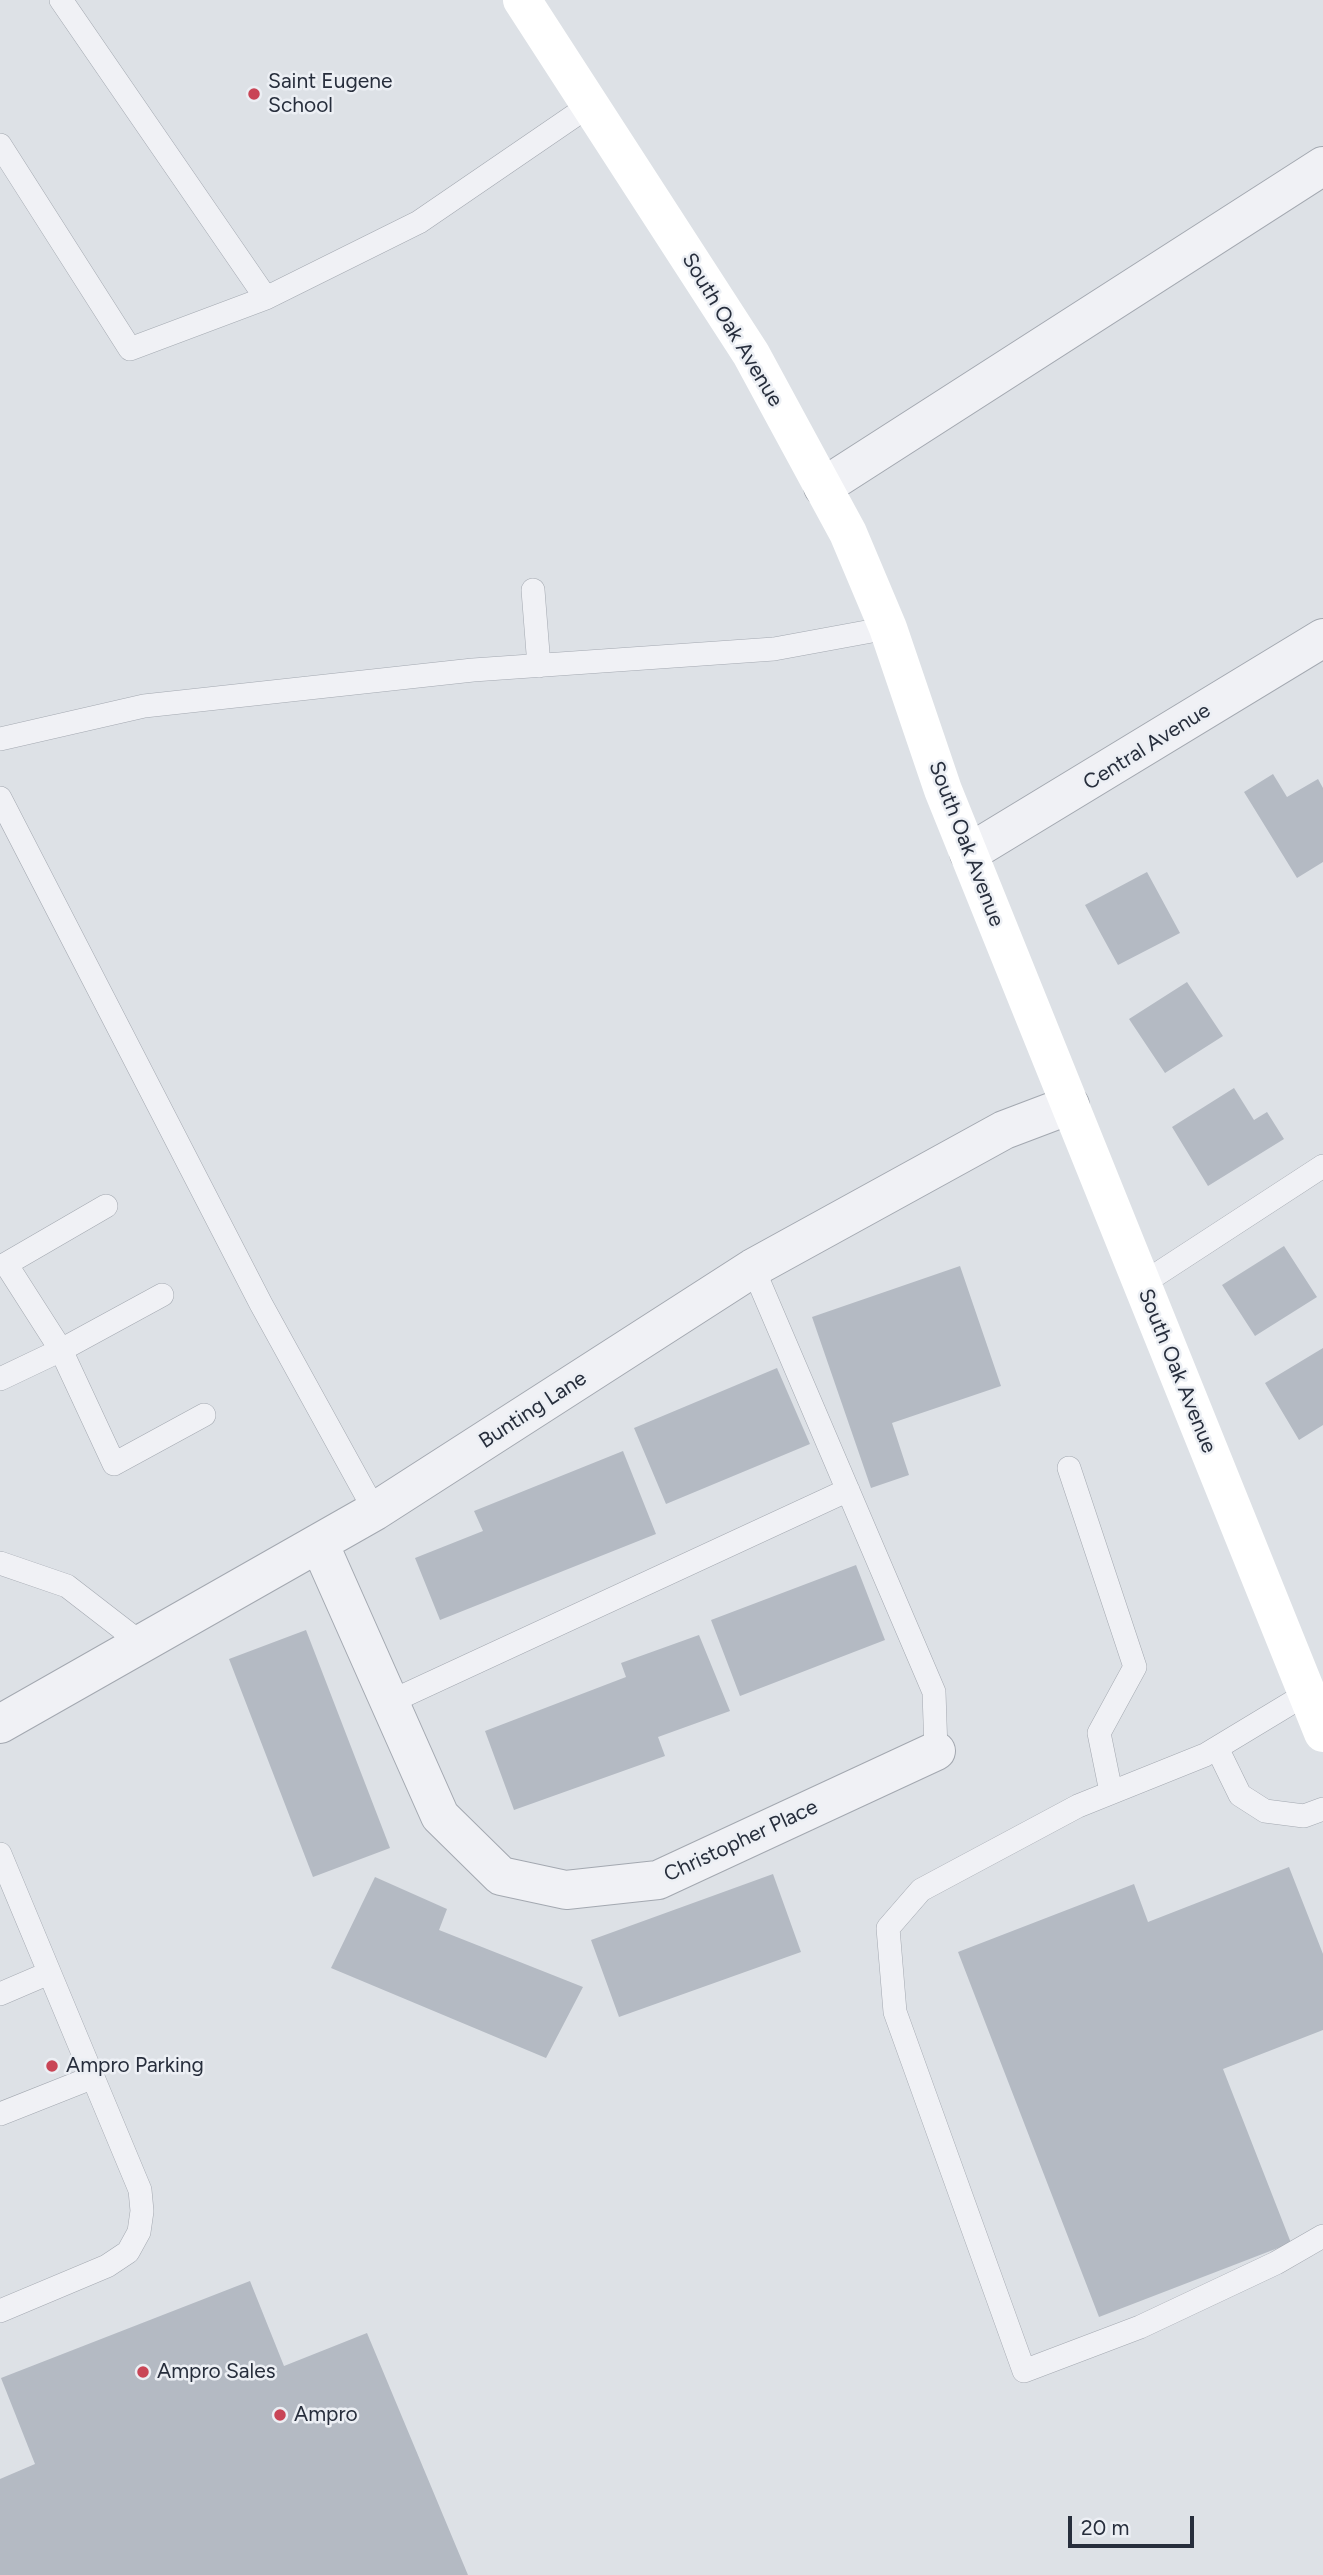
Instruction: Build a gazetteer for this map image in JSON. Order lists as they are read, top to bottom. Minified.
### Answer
{"streets":{"main road":["South Oak Avenue"],"street":["Central Avenue","Bunting Lane","Christopher Place"]},"crossings":[["South Oak Avenue","Central Avenue"],["South Oak Avenue","Bunting Lane"],["Bunting Lane","Christopher Place"]],"places":["Saint Eugene School","Ampro Parking","Ampro Sales","Ampro"],"scale_bar":"20 m"}
